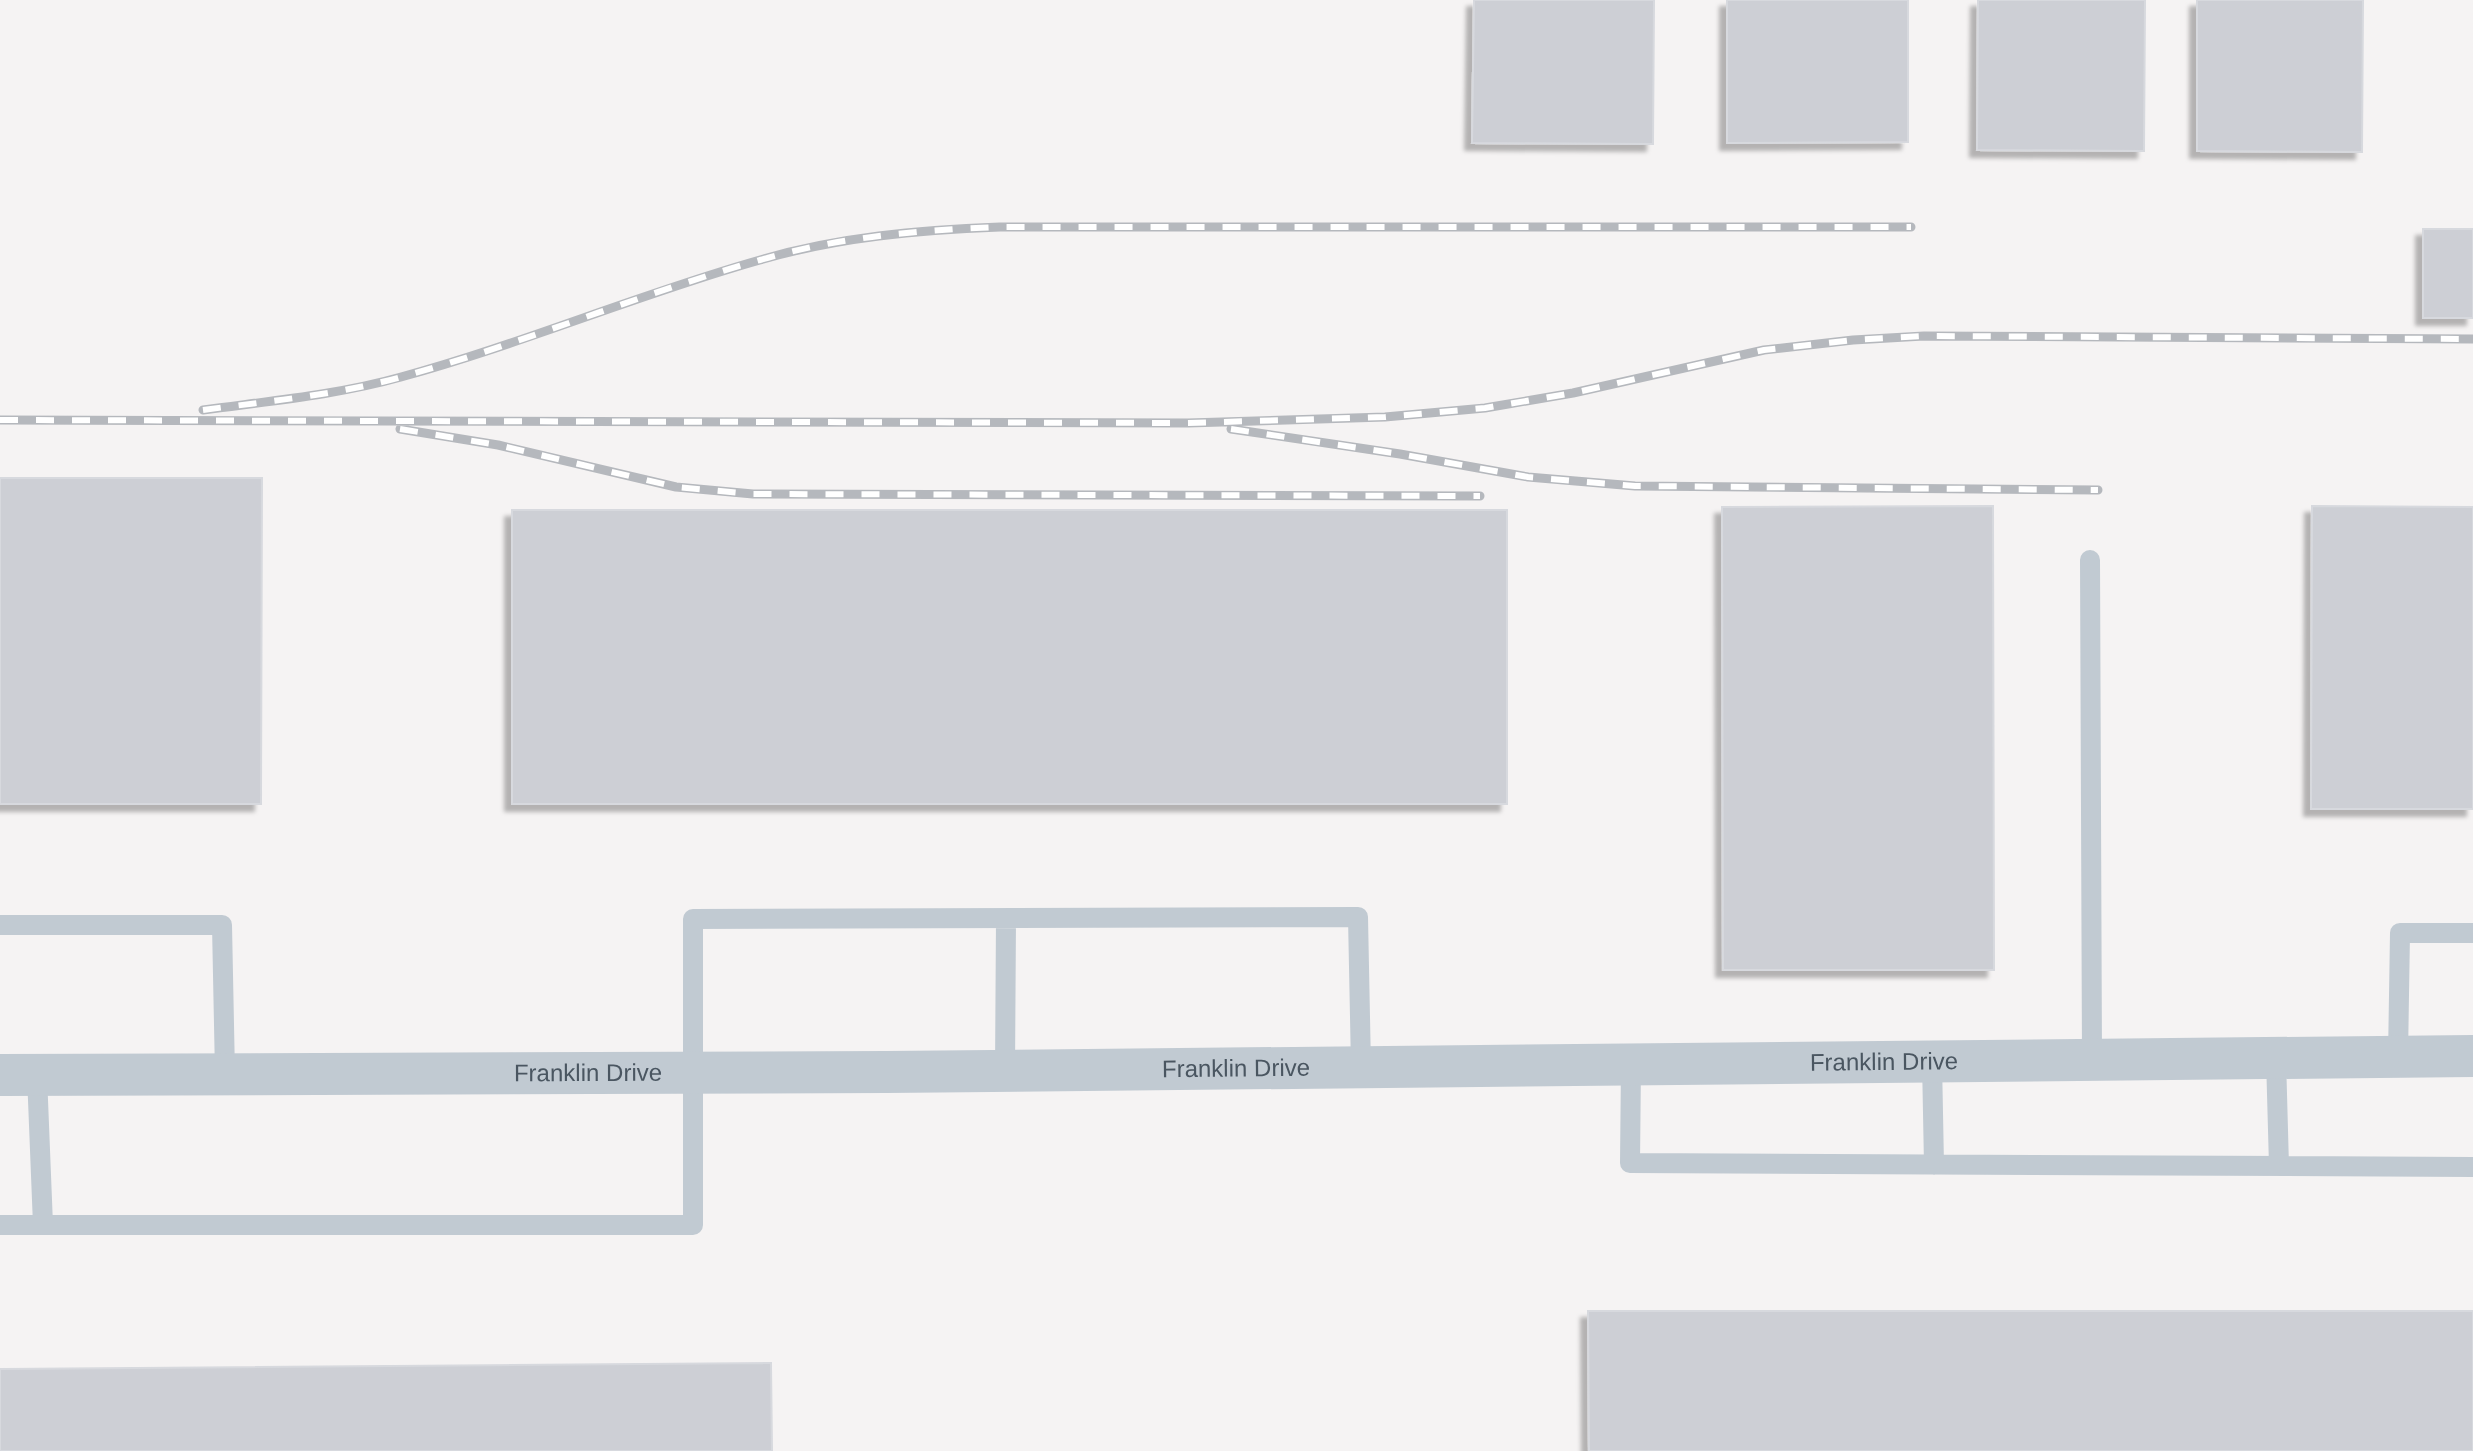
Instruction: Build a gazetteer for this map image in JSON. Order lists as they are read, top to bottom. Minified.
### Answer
{"streets":{"street":["Franklin Drive"]}}
